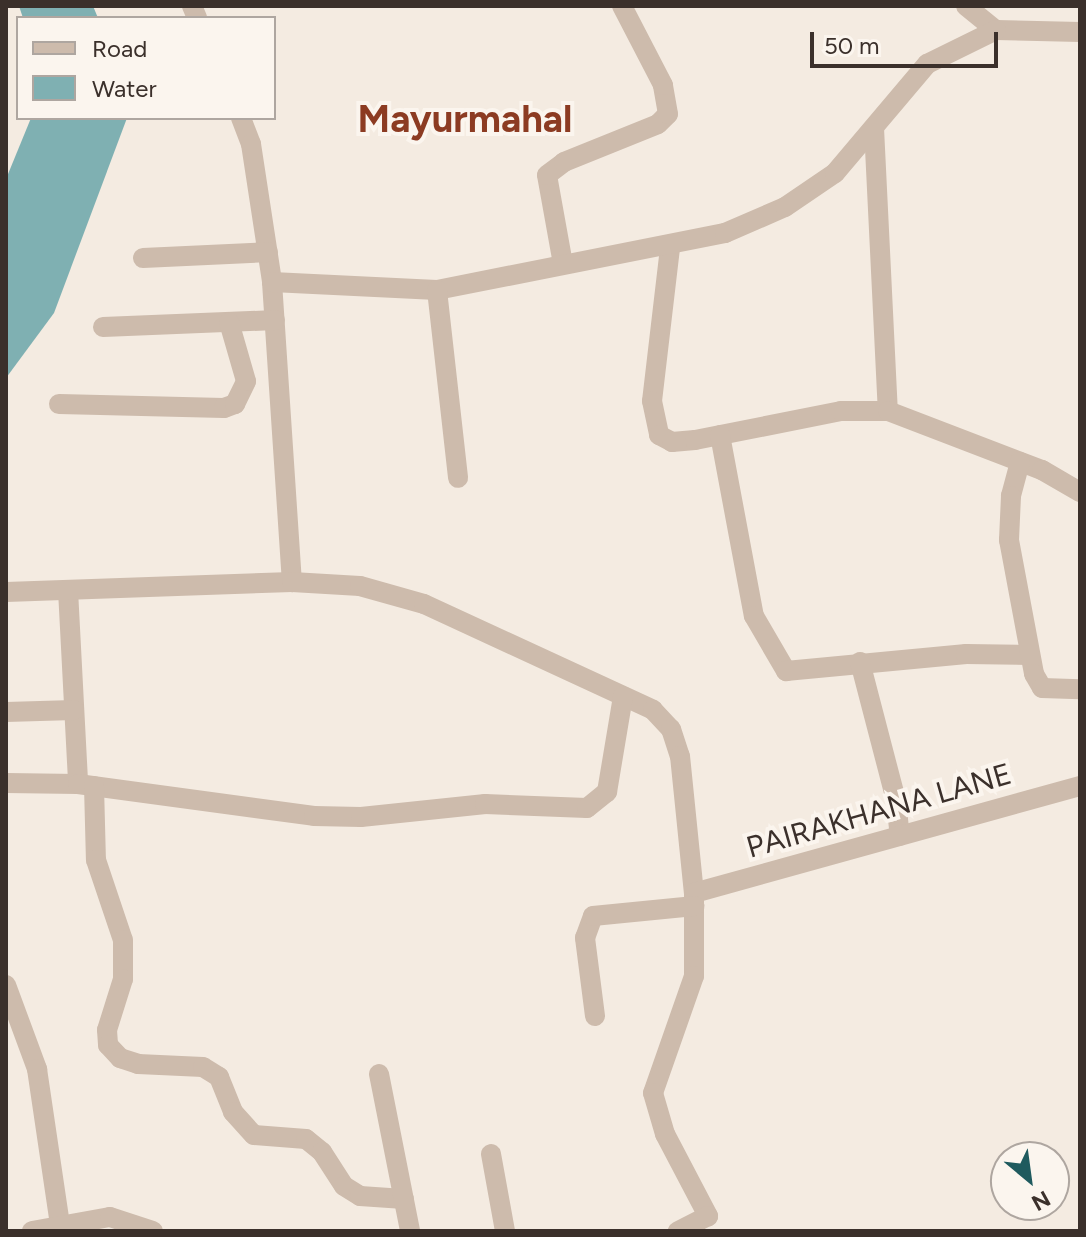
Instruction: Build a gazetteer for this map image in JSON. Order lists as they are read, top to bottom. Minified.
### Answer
{"streets":{"street":["PAIRAKHANA LANE"]},"districts":["Mayurmahal"],"legend":["Road","Water"],"scale_bar":"50 m","north":"bottom right"}
